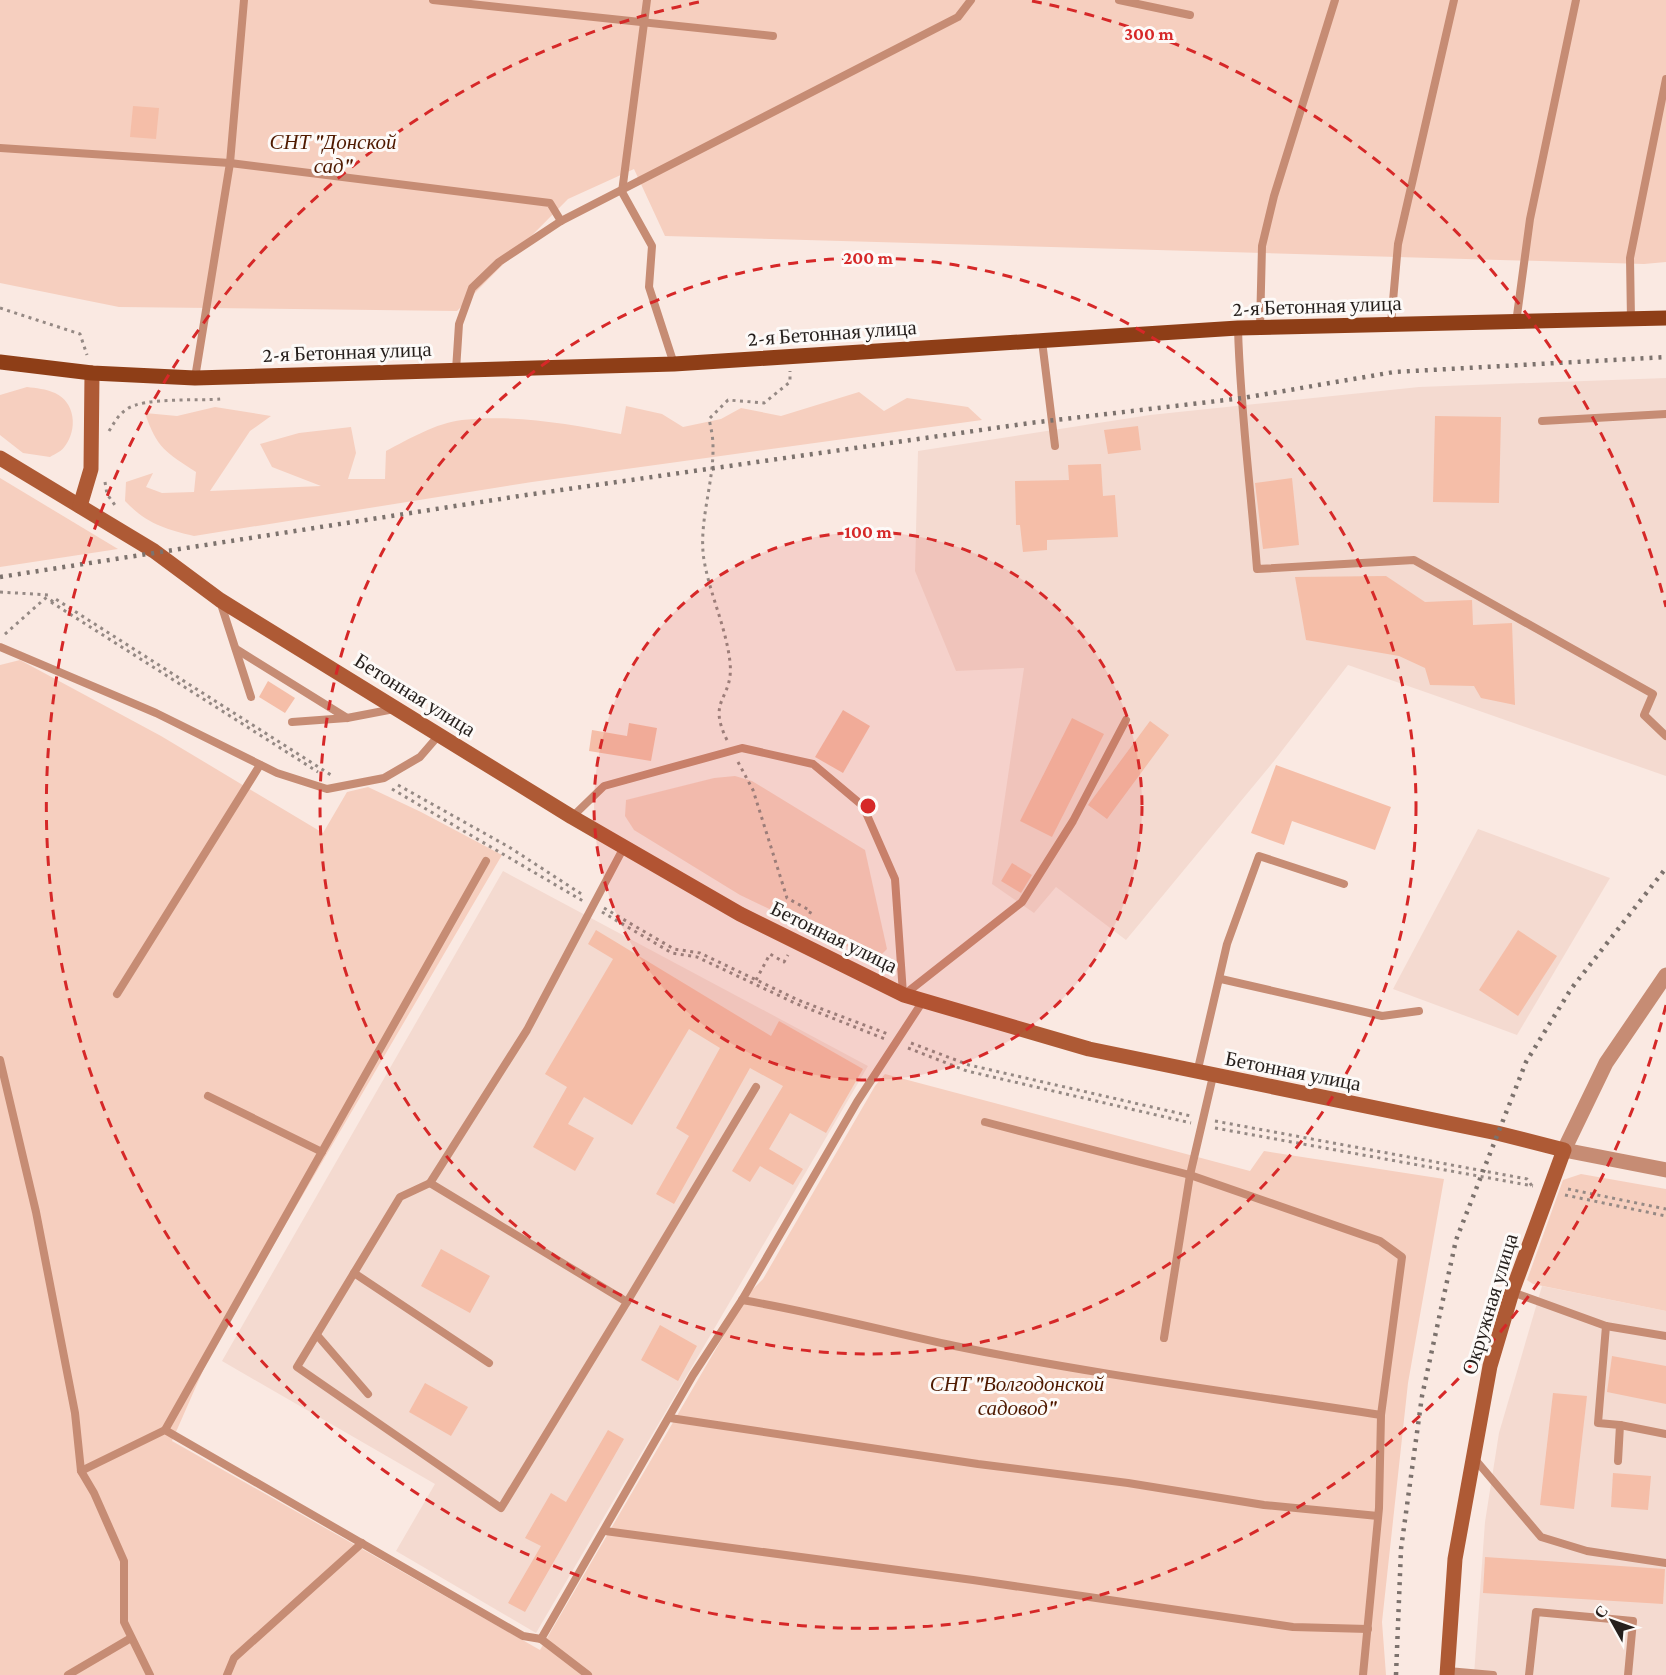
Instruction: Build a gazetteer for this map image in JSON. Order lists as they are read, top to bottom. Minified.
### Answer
{"streets":{"main road":["2-я Бетонная улица","Бетонная улица","Окружная улица"]},"crossings":[["Бетонная улица","Окружная улица"]],"parks":["СНТ \"Донской сад\"","СНТ \"Волгодонской садовод\""],"north":"top left","rings":["300 m","200 m","100 m"]}
